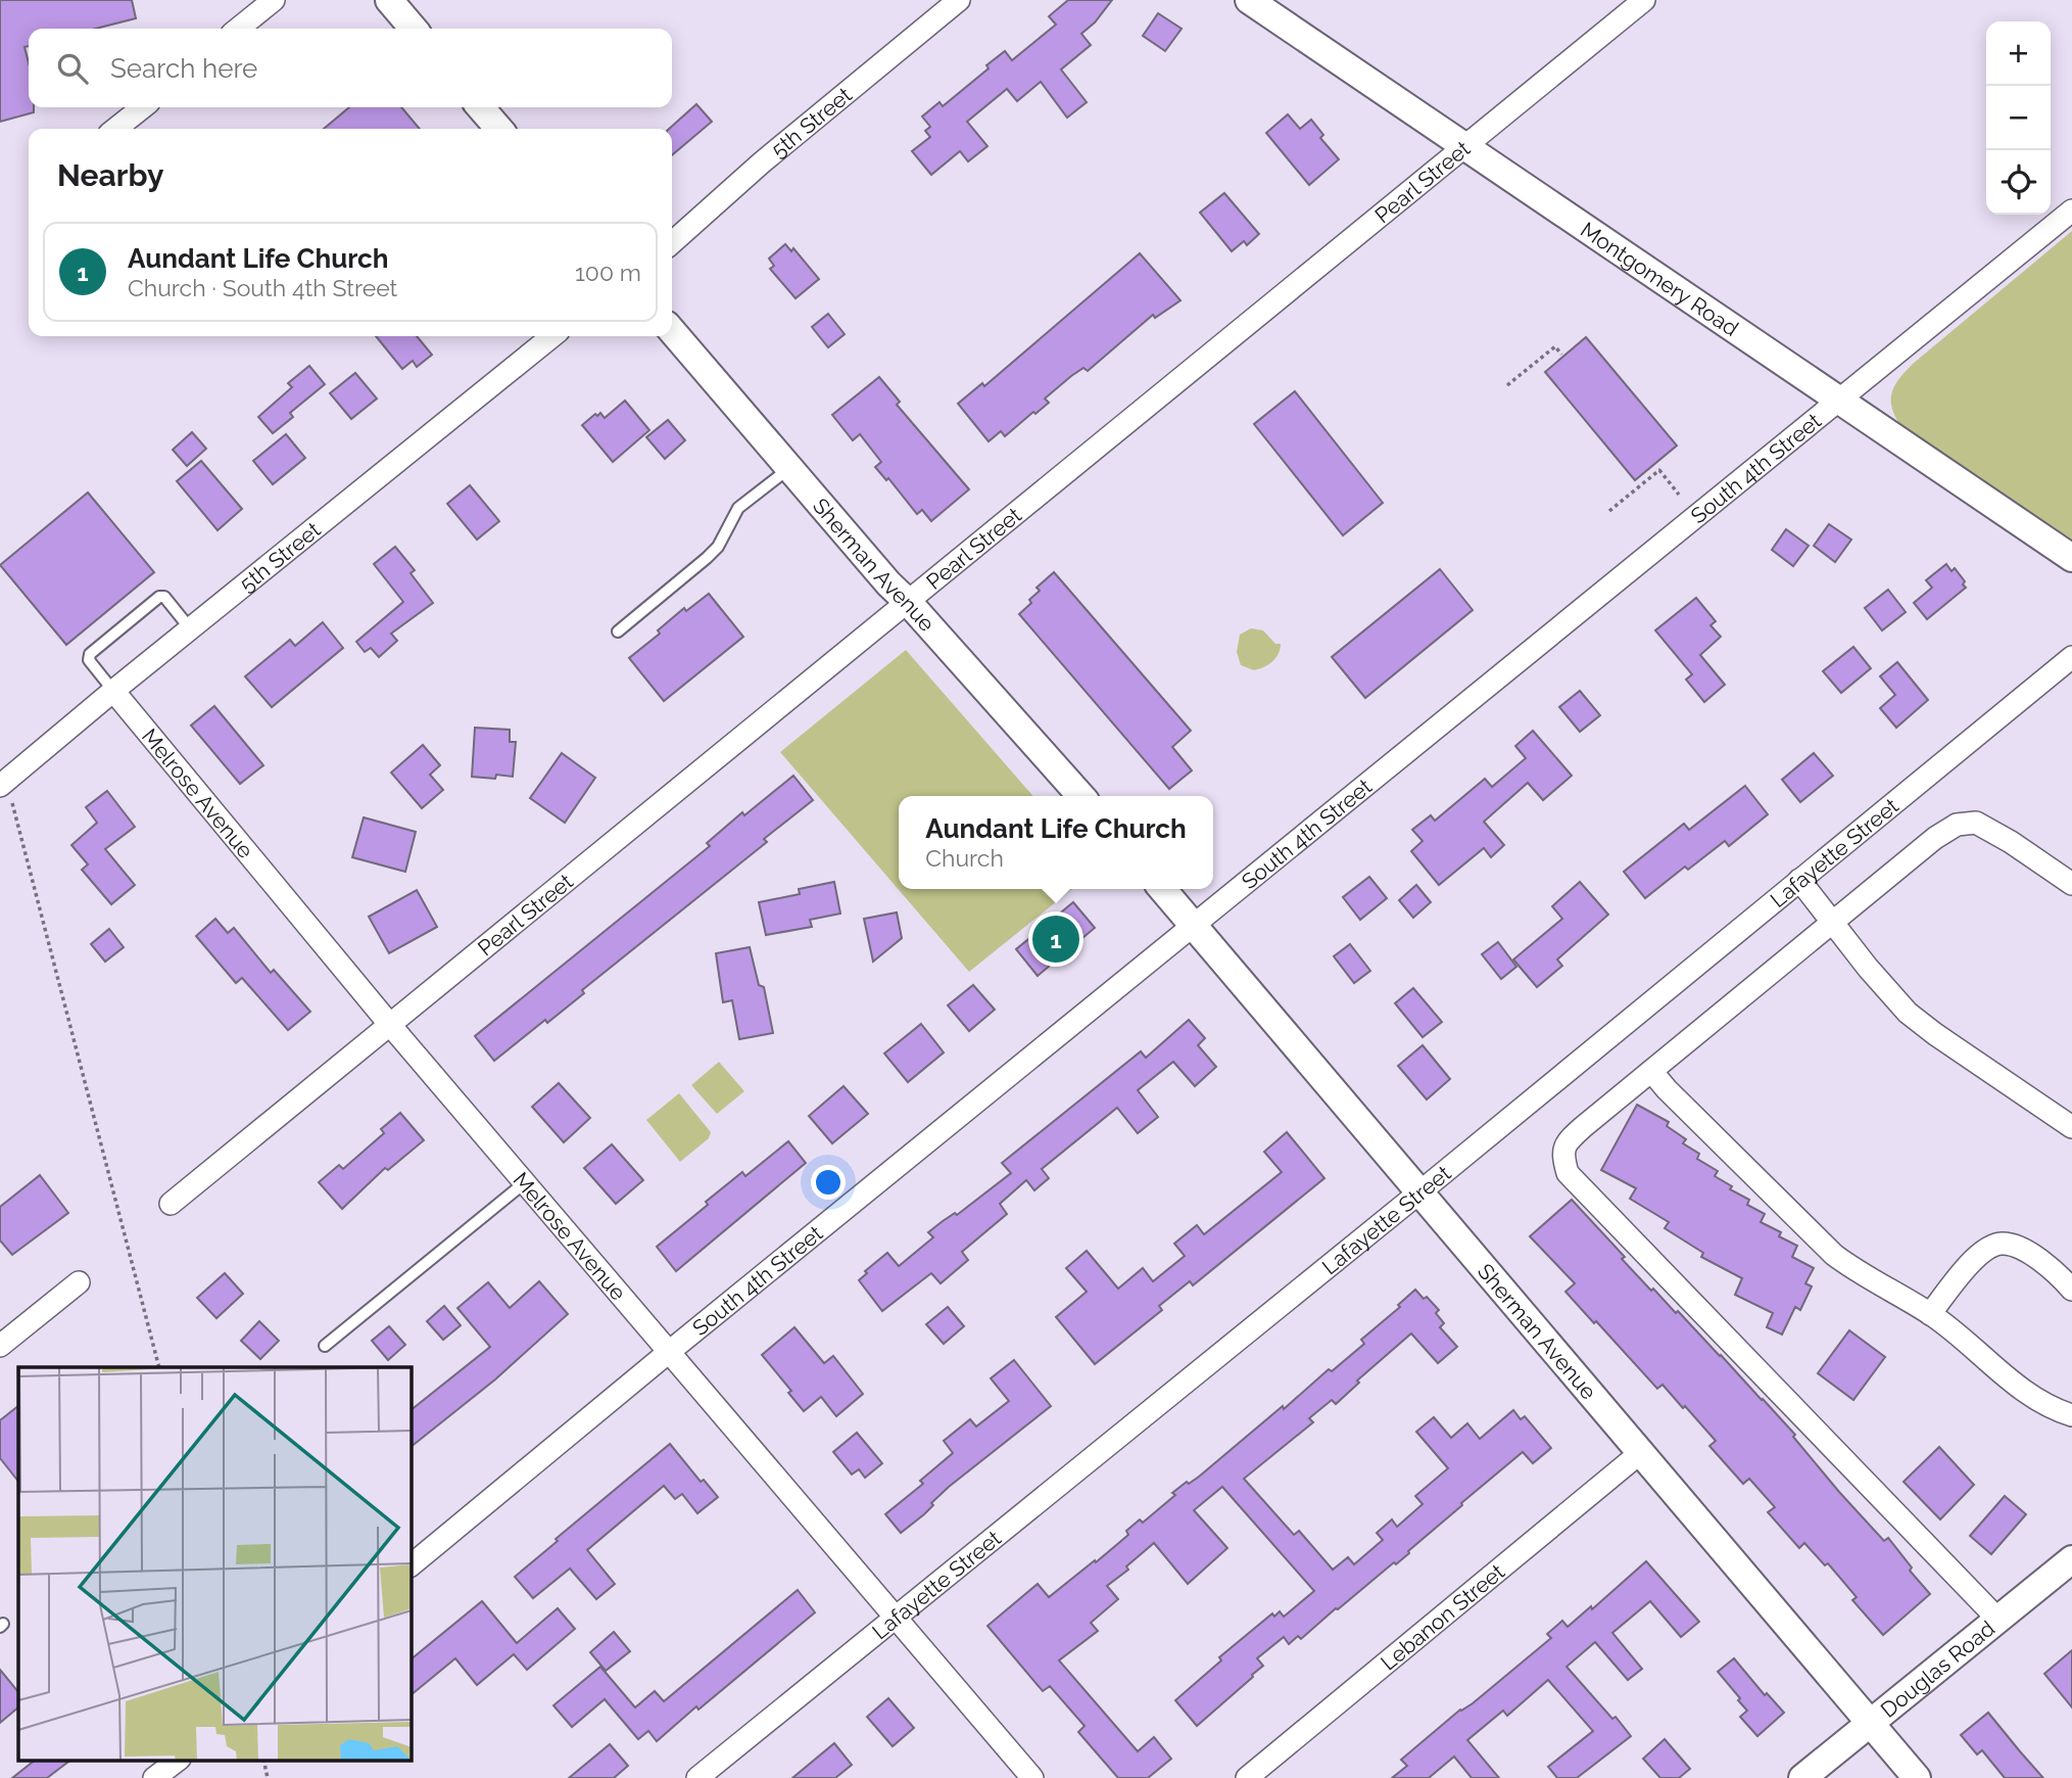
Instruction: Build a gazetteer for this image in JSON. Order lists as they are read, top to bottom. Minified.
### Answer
{"streets":{"street":["5th Street","Pearl Street","Montgomery Road","South 4th Street","Sherman Avenue","Melrose Avenue","Lafayette Street","Lebanon Street","Douglas Road"]},"crossings":[["5th Street","Melrose Avenue"],["Pearl Street","Montgomery Road"],["Pearl Street","Sherman Avenue"],["Pearl Street","Melrose Avenue"],["Montgomery Road","South 4th Street"],["South 4th Street","Sherman Avenue"],["South 4th Street","Melrose Avenue"],["Sherman Avenue","Lafayette Street"],["Sherman Avenue","Lebanon Street"],["Sherman Avenue","Douglas Road"],["Melrose Avenue","Lafayette Street"]],"page":{"map_buttons":["+","−"],"search":"Search here","heading":"Nearby","list":[{"mark":"1","name":"Aundant Life Church","note":"Church · South 4th Street","value":"100 m"}],"popup":["Aundant Life Church","Church"],"pins":"1"}}
